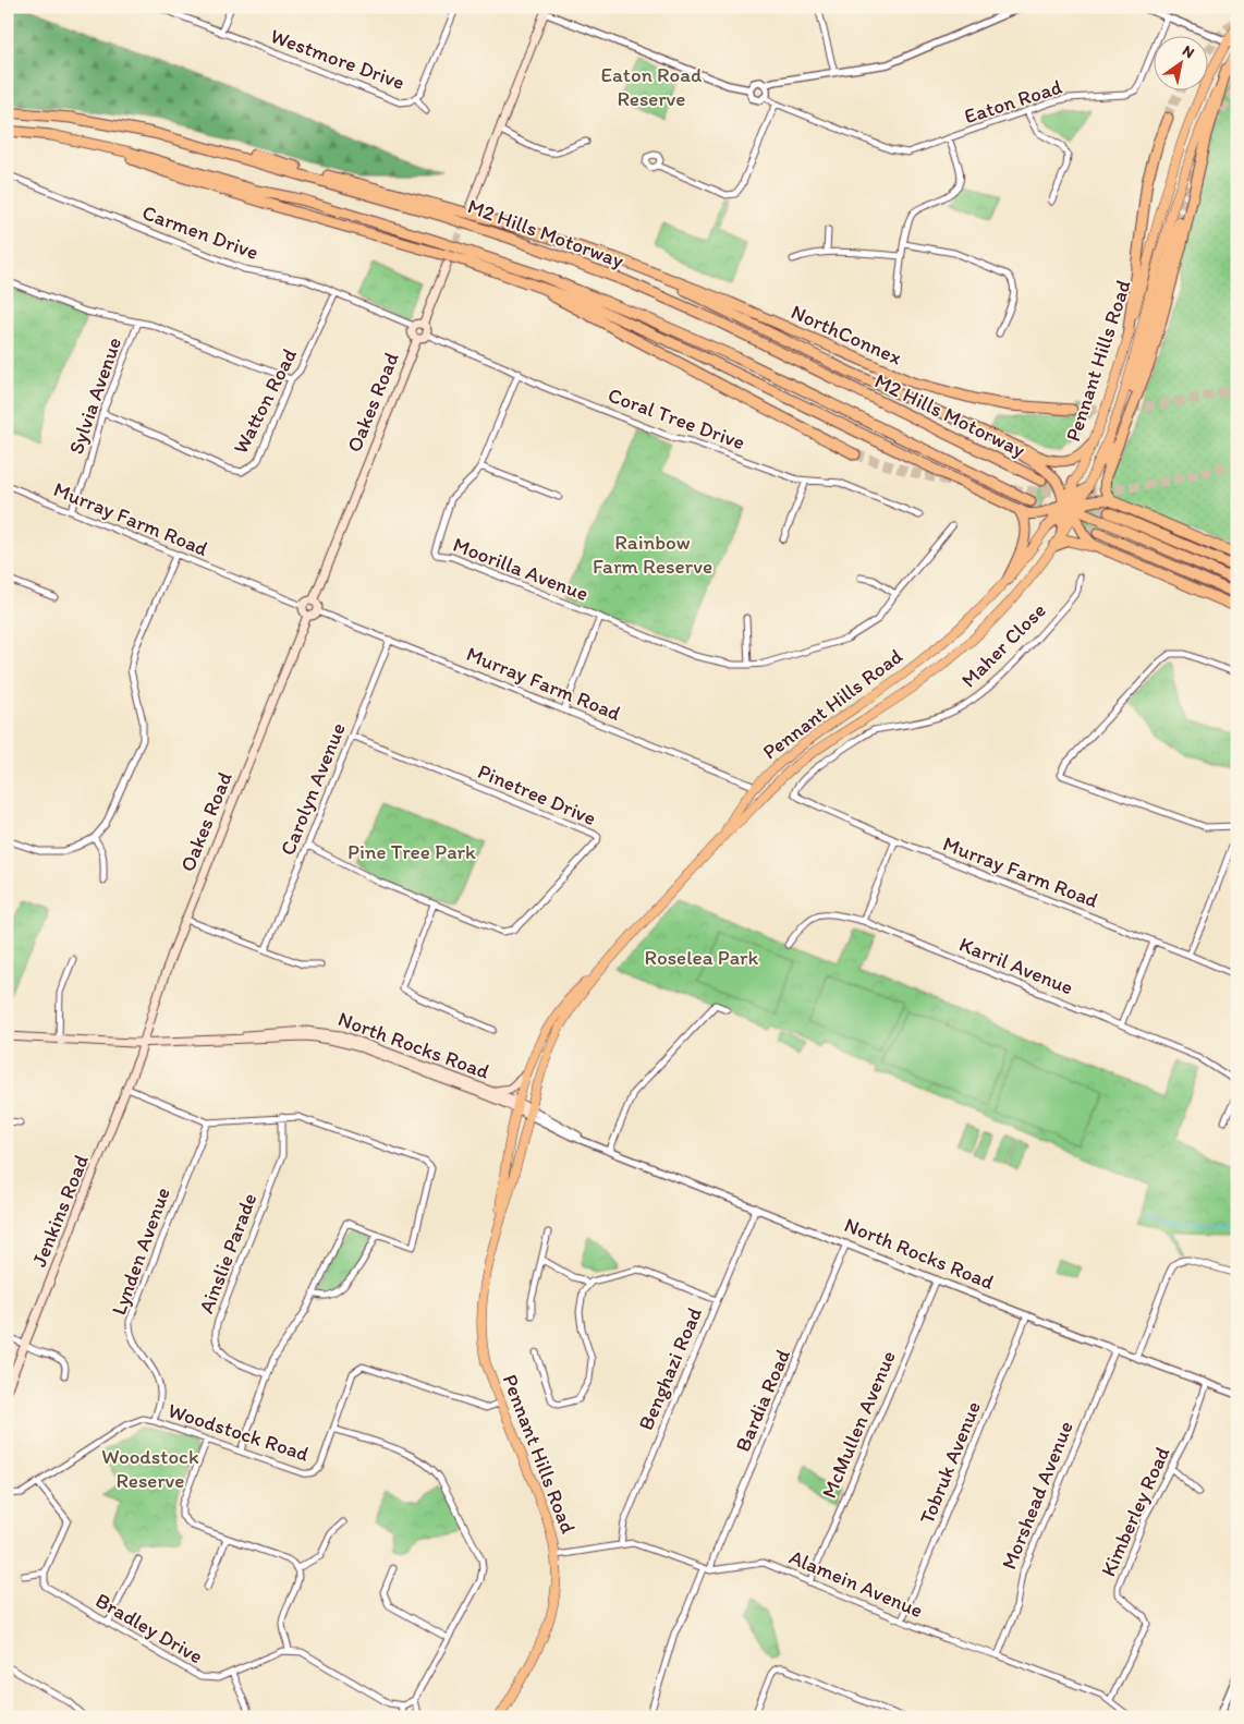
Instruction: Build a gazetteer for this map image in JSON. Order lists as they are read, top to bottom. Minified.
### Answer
{"streets":{"highway":["M2 Hills Motorway","NorthConnex","Pennant Hills Road"],"main road":["Oakes Road","North Rocks Road","Jenkins Road"],"street":["Westmore Drive","Eaton Road","Carmen Drive","Sylvia Avenue","Watton Road","Coral Tree Drive","Murray Farm Road","Moorilla Avenue","Maher Close","Carolyn Avenue","Pinetree Drive","Karril Avenue","Lynden Avenue","Ainslie Parade","Benghazi Road","Bardia Road","McMullen Avenue","Woodstock Road","Tobruk Avenue","Morshead Avenue","Kimberley Road","Alamein Avenue","Bradley Drive"]},"crossings":[["Carmen Drive","Watton Road"],["Carmen Drive","Oakes Road"],["Carmen Drive","Coral Tree Drive"],["Pennant Hills Road","Murray Farm Road"],["Pennant Hills Road","North Rocks Road"],["Pennant Hills Road","Woodstock Road"],["Pennant Hills Road","Alamein Avenue"],["Sylvia Avenue","Watton Road"],["Sylvia Avenue","Murray Farm Road"],["Oakes Road","Coral Tree Drive"],["Oakes Road","Murray Farm Road"],["Oakes Road","North Rocks Road"],["Oakes Road","Jenkins Road"],["Coral Tree Drive","Moorilla Avenue"],["Murray Farm Road","Maher Close"],["Murray Farm Road","Carolyn Avenue"],["Carolyn Avenue","Pinetree Drive"],["North Rocks Road","Jenkins Road"],["North Rocks Road","Benghazi Road"],["North Rocks Road","Bardia Road"],["North Rocks Road","McMullen Avenue"],["North Rocks Road","Tobruk Avenue"],["North Rocks Road","Morshead Avenue"],["North Rocks Road","Kimberley Road"],["Lynden Avenue","Woodstock Road"],["Benghazi Road","Alamein Avenue"],["Bardia Road","Alamein Avenue"],["McMullen Avenue","Alamein Avenue"],["Tobruk Avenue","Alamein Avenue"],["Morshead Avenue","Alamein Avenue"],["Kimberley Road","Alamein Avenue"]],"parks":["Eaton Road Reserve","Rainbow Farm Reserve","Pine Tree Park","Roselea Park","Woodstock Reserve"],"north":"top right"}
